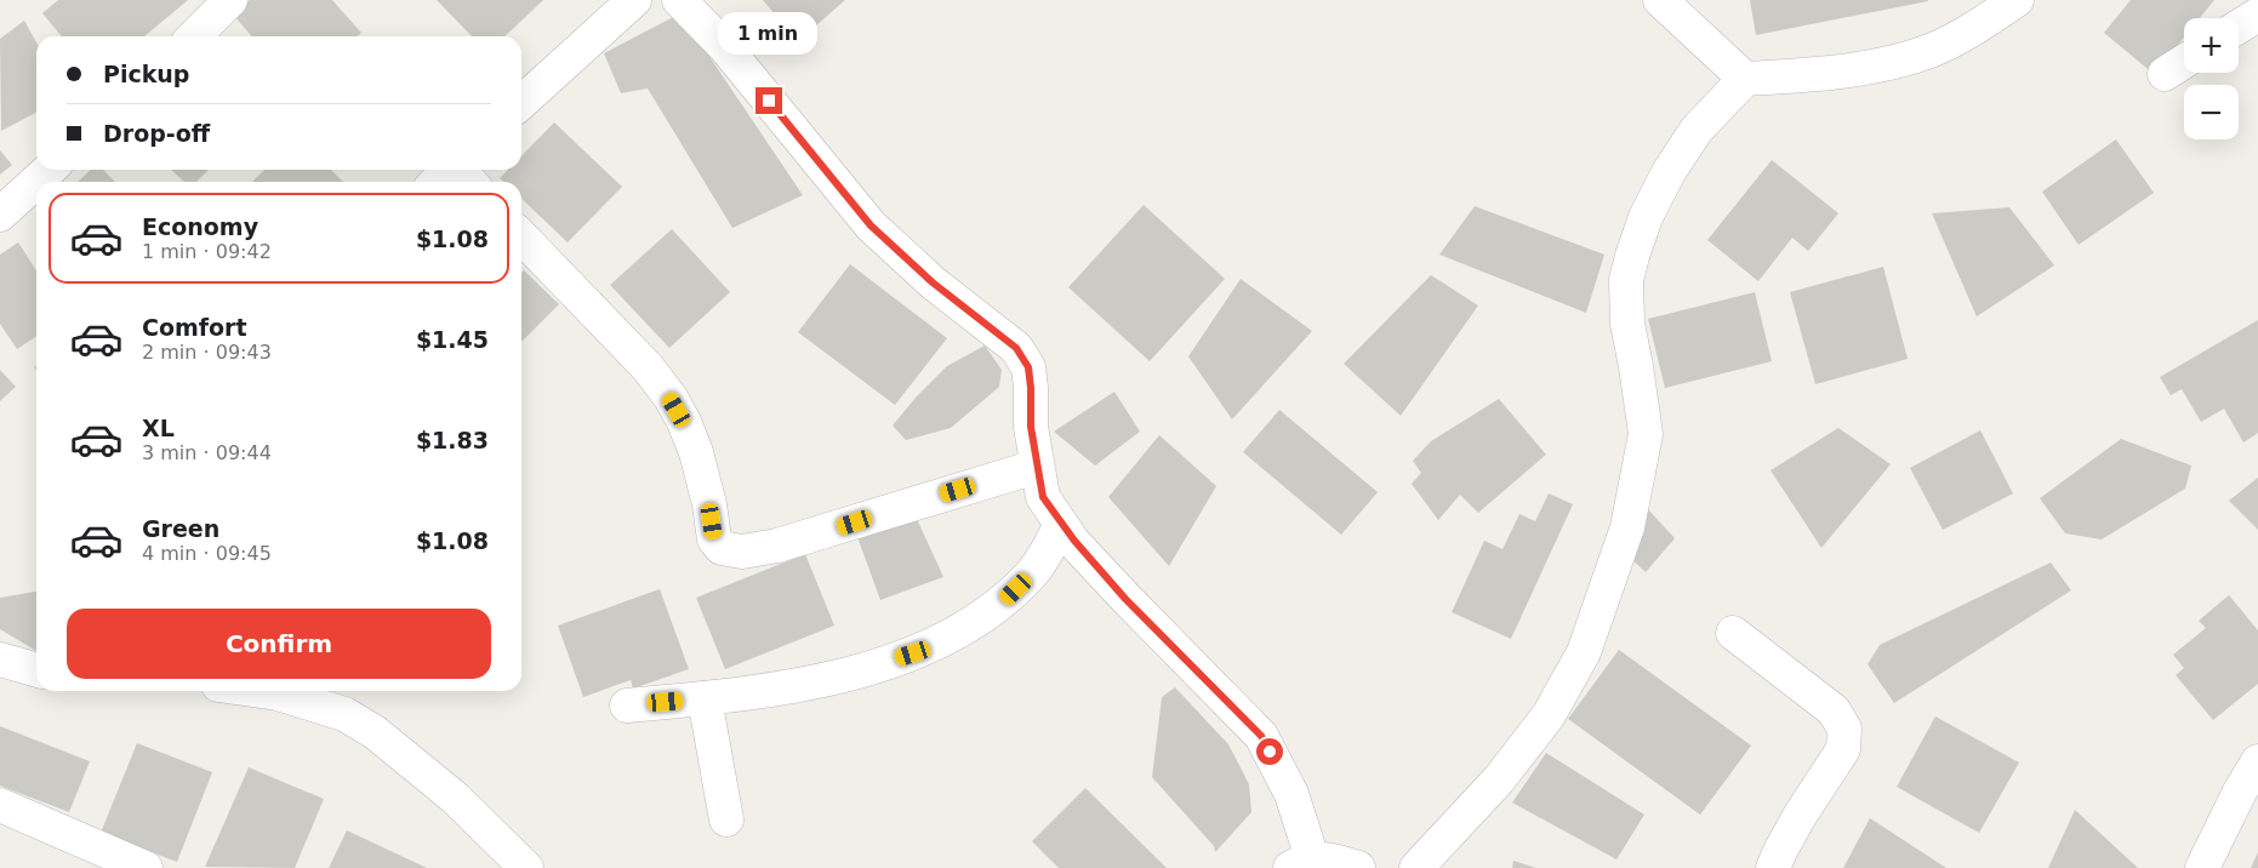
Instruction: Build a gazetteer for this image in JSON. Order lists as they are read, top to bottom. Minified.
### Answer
{"page":{"bubble":"1 min","map_buttons":["+","−"],"banner":["Pickup","Drop-off"],"list":[{"name":"Economy","note":"1 min · 09:42","value":"$1.08"},{"name":"Comfort","note":"2 min · 09:43","value":"$1.45"},{"name":"XL","note":"3 min · 09:44","value":"$1.83"},{"name":"Green","note":"4 min · 09:45","value":"$1.08"}],"buttons":"Confirm"}}
